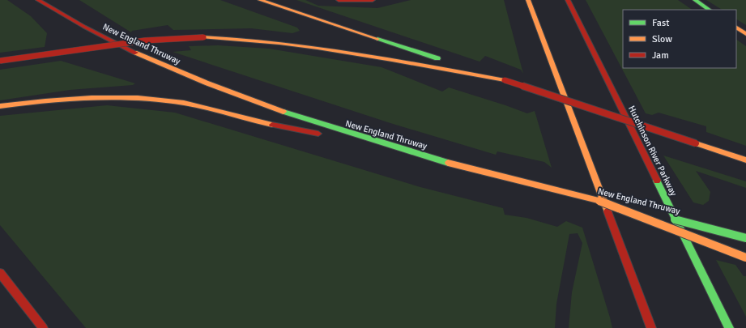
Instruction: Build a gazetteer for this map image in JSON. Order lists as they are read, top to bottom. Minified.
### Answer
{"streets":{"highway":["New England Thruway","Hutchinson River Parkway"]},"legend":["Fast","Slow","Jam"]}
